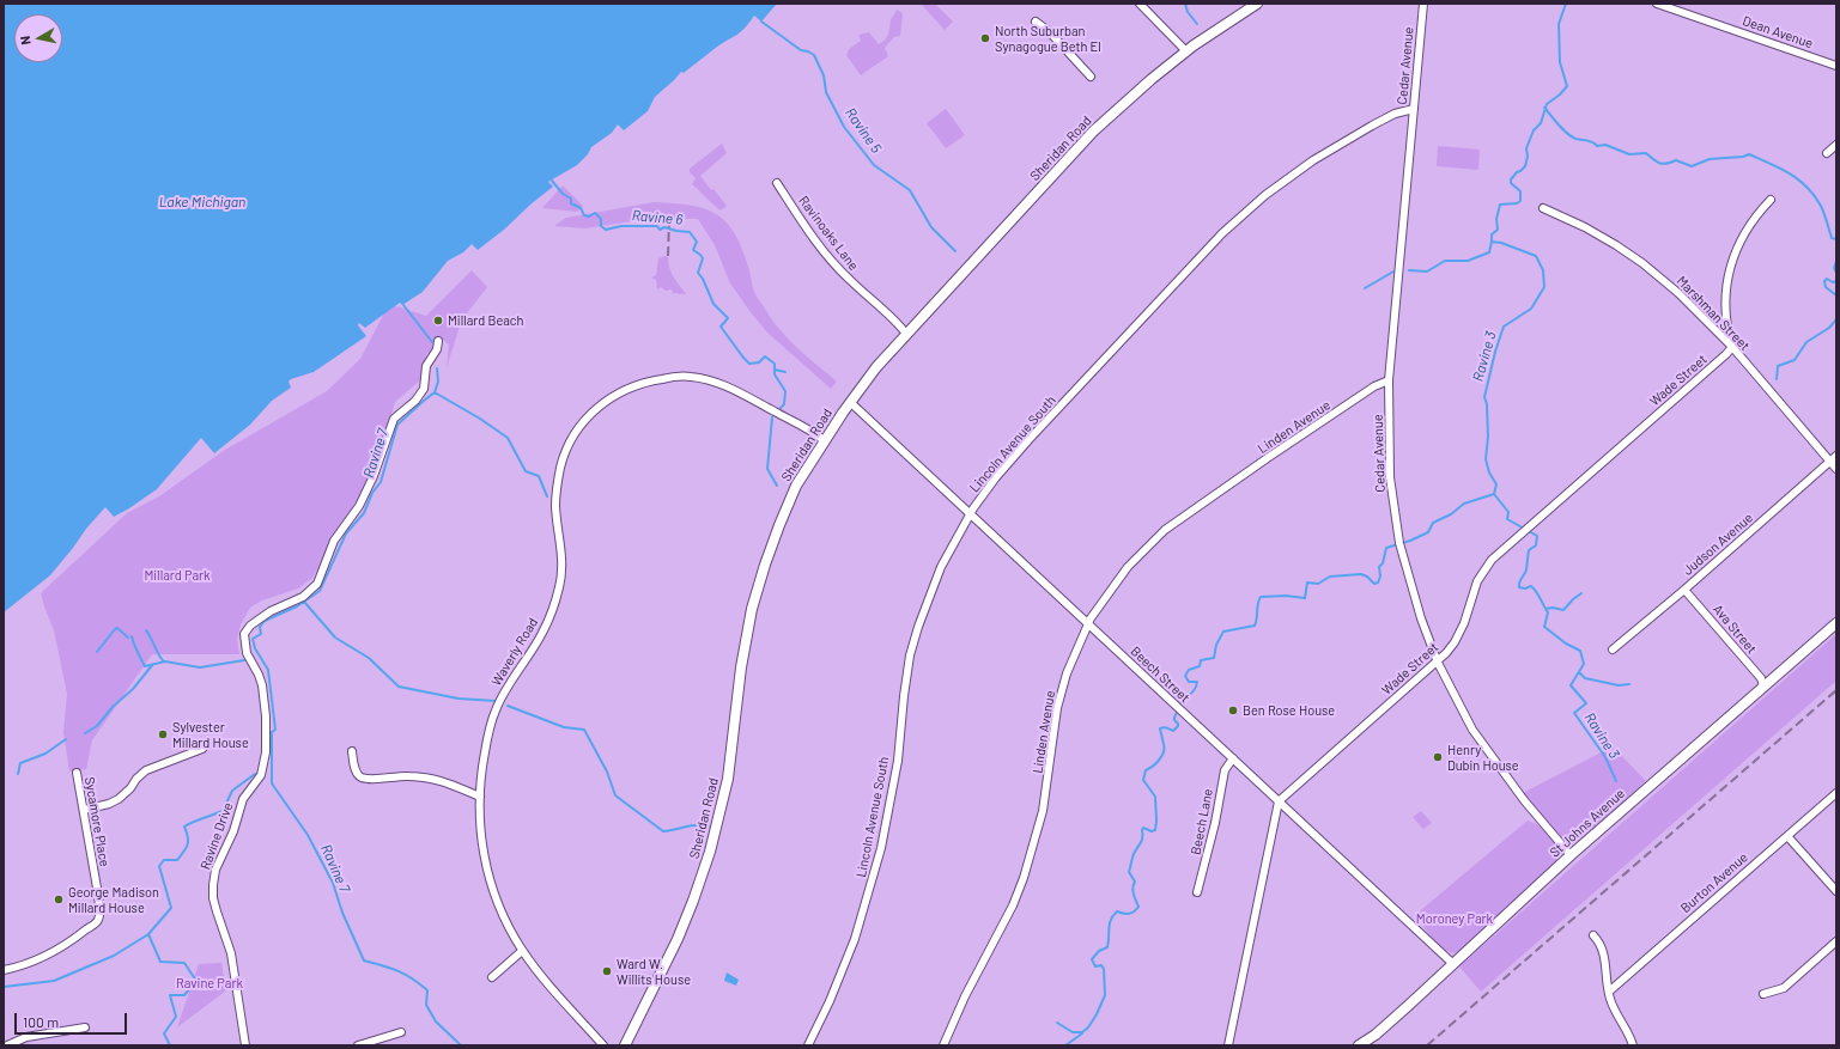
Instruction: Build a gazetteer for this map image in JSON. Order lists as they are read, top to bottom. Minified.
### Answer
{"streets":{"street":["Dean Avenue","Cedar Avenue","Sheridan Road","Ravinoaks Lane","Marshman Street","Wade Street","Linden Avenue","Lincoln Avenue South","Judson Avenue","Ava Street","Waverly Road","Beech Street","Sycamore Place","Beech Lane","St Johns Avenue","Ravine Drive","Burton Avenue"]},"crossings":[["Cedar Avenue","Wade Street"],["Cedar Avenue","Linden Avenue"],["Cedar Avenue","Lincoln Avenue South"],["Cedar Avenue","St Johns Avenue"],["Sheridan Road","Ravinoaks Lane"],["Sheridan Road","Waverly Road"],["Sheridan Road","Beech Street"],["Marshman Street","Wade Street"],["Marshman Street","Judson Avenue"],["Wade Street","Beech Street"],["Linden Avenue","Beech Street"],["Lincoln Avenue South","Beech Street"],["Judson Avenue","Ava Street"],["Ava Street","St Johns Avenue"],["Beech Street","Beech Lane"],["Beech Street","St Johns Avenue"]],"water":["Ravine 5","Lake Michigan","Ravine 6","Ravine 3","Ravine 7"],"parks":["Millard Park","Moroney Park","Ravine Park"],"places":["North Suburban Synagogue Beth El","Millard Beach","Ben Rose House","Sylvester Millard House","Henry Dubin House","George Madison Millard House","Ward W. Willits House"],"scale_bar":"100 m","north":"left"}
